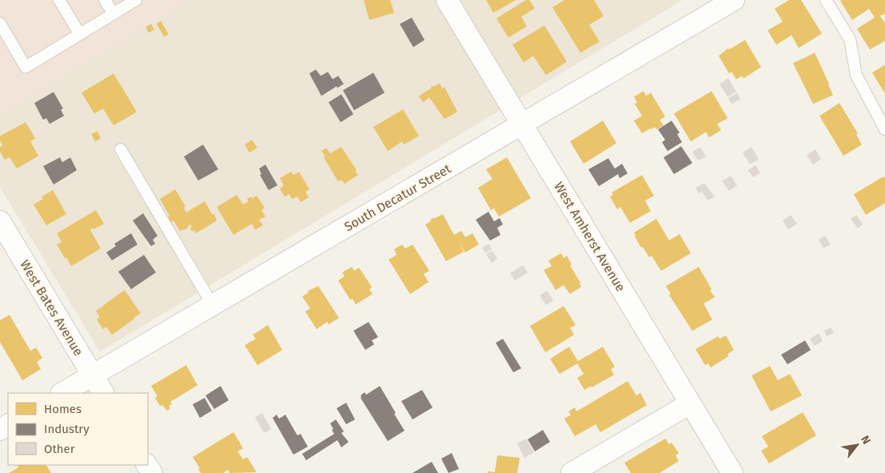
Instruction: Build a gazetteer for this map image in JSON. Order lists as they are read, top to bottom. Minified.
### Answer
{"streets":{"street":["South Decatur Street","West Amherst Avenue","West Bates Avenue"]},"crossings":[["South Decatur Street","West Amherst Avenue"],["South Decatur Street","West Bates Avenue"]],"legend":["Homes","Industry","Other"],"north":"top right"}
